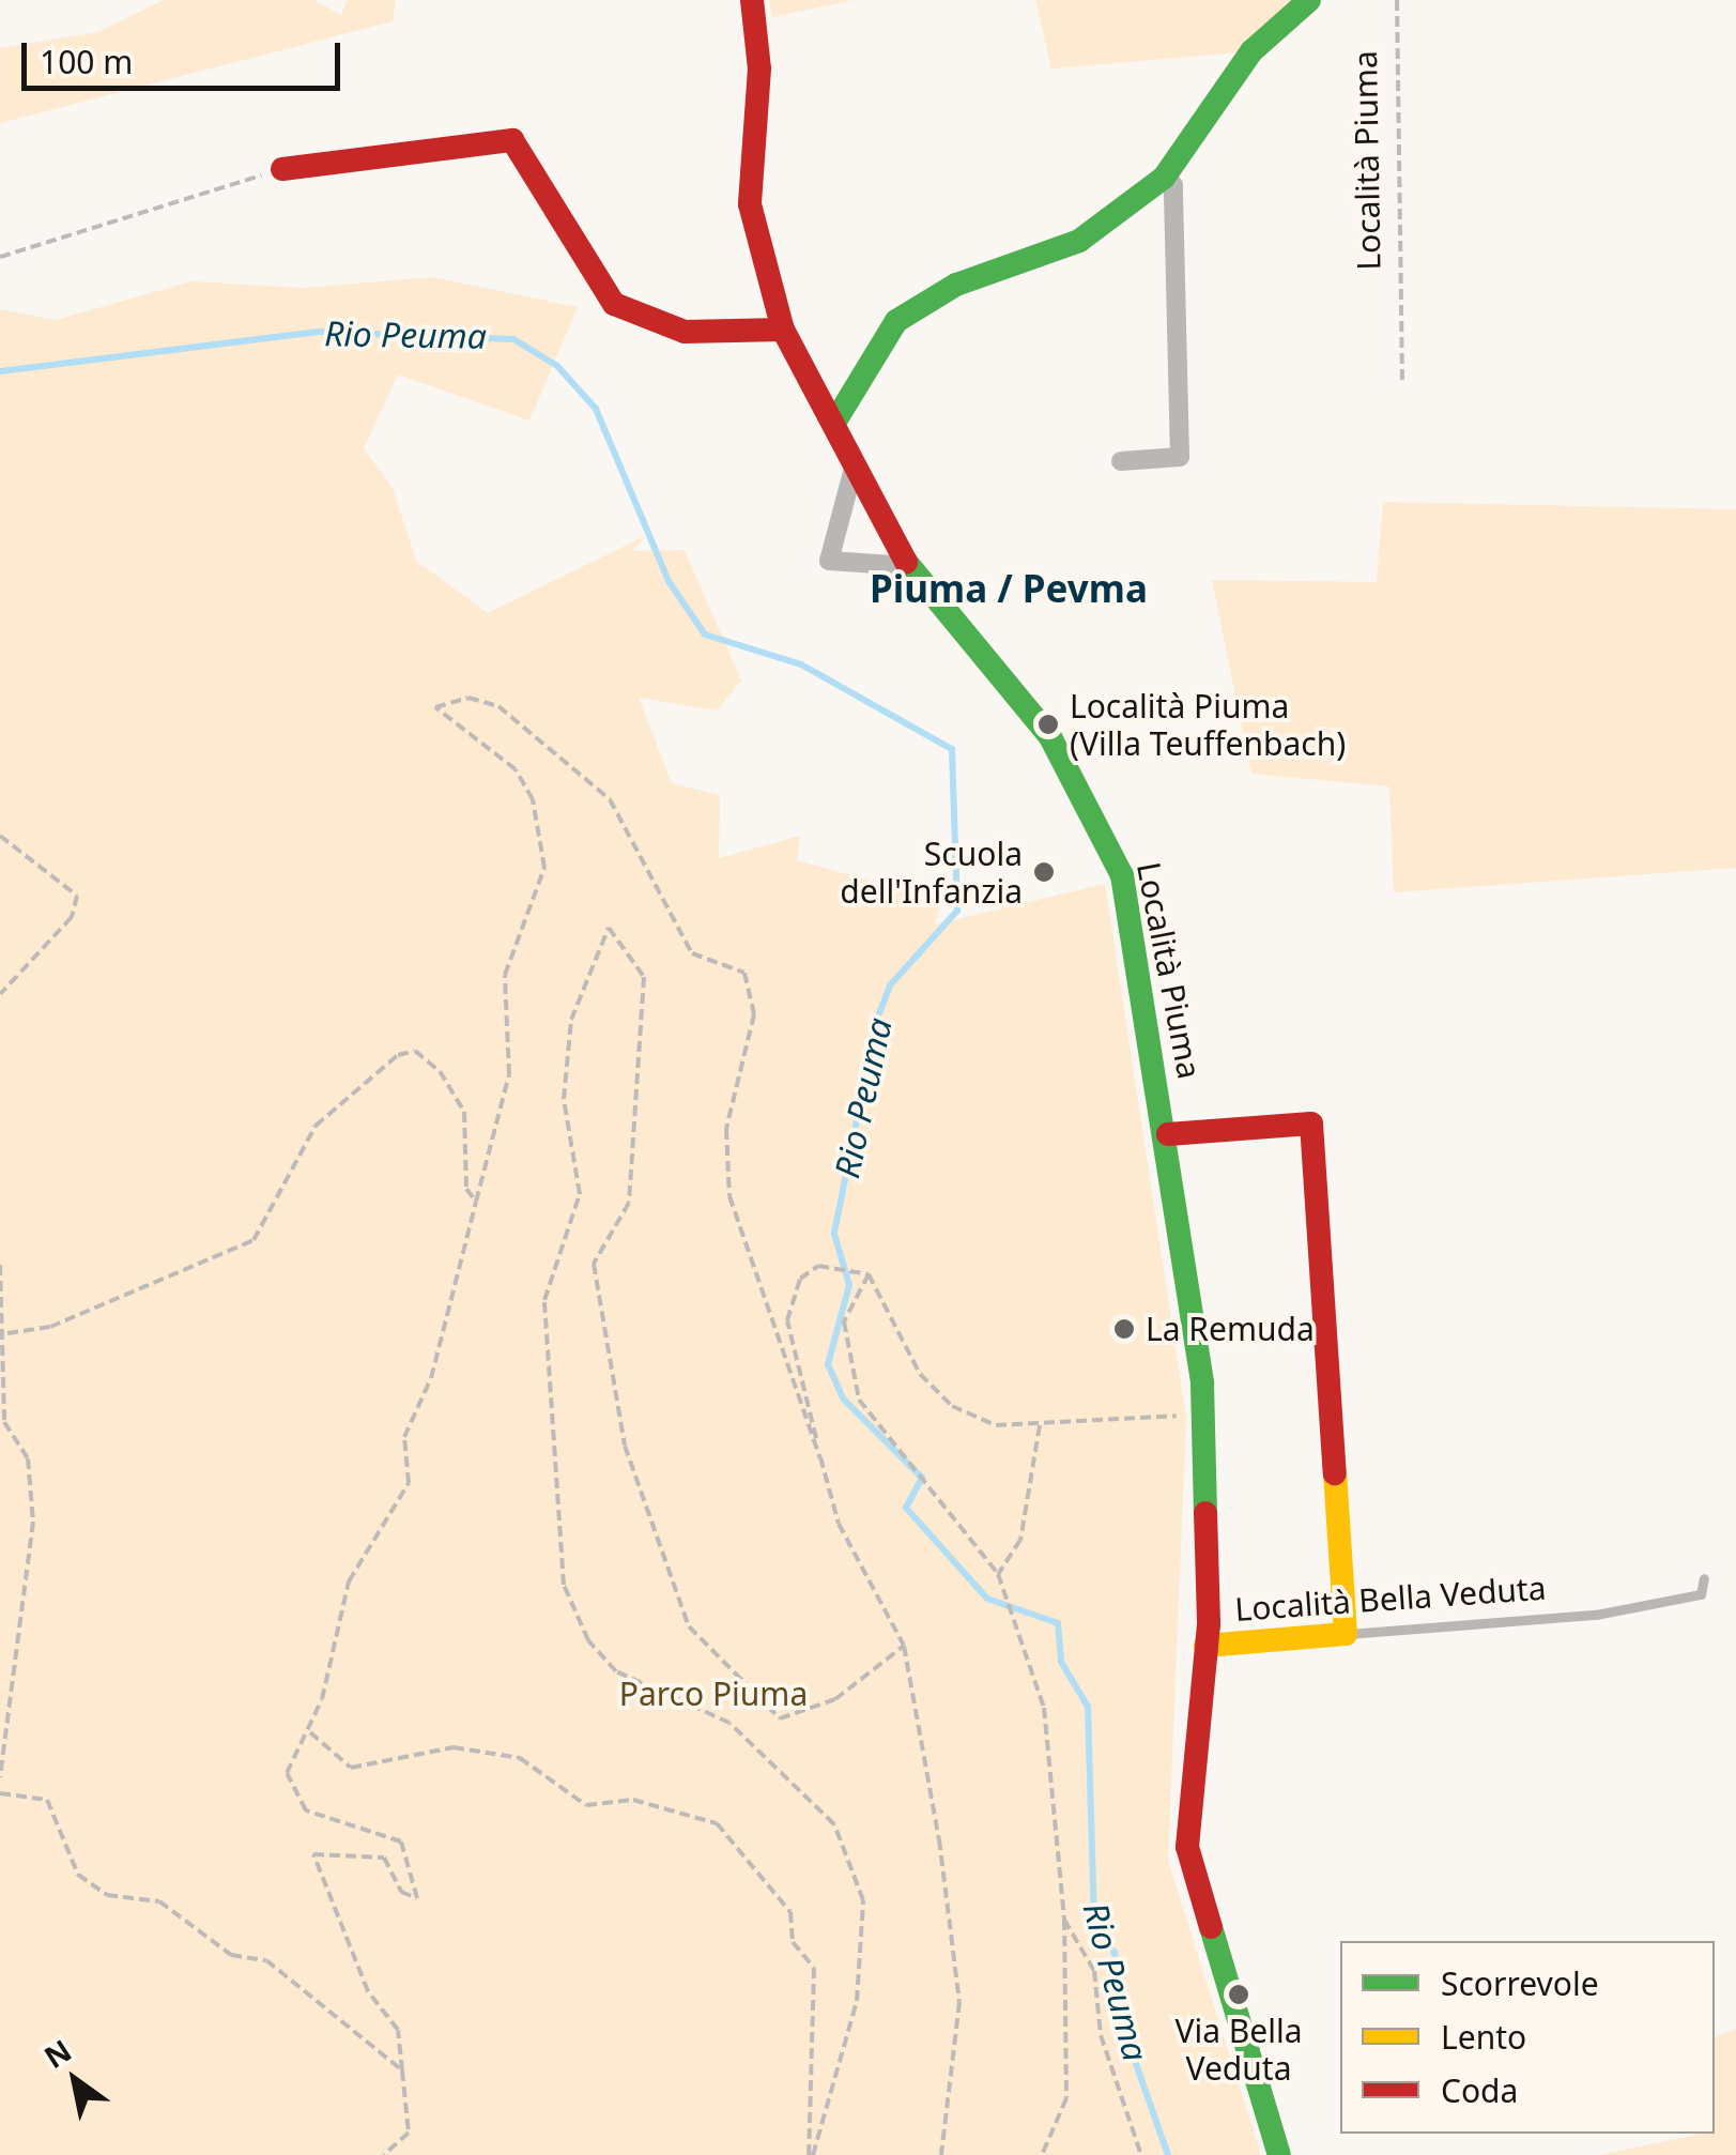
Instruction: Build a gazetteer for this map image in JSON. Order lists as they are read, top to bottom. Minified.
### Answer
{"streets":{"street":["Località Piuma","Località Bella Veduta"]},"crossings":[["Località Piuma","Località Bella Veduta"]],"districts":["Piuma / Pevma"],"water":["Rio Peuma"],"parks":["Parco Piuma"],"places":["Località Piuma (Villa Teuffenbach)","Scuola dell'Infanzia","La Remuda","Via Bella Veduta"],"legend":["Scorrevole","Lento","Coda"],"scale_bar":"100 m","north":"top left"}
